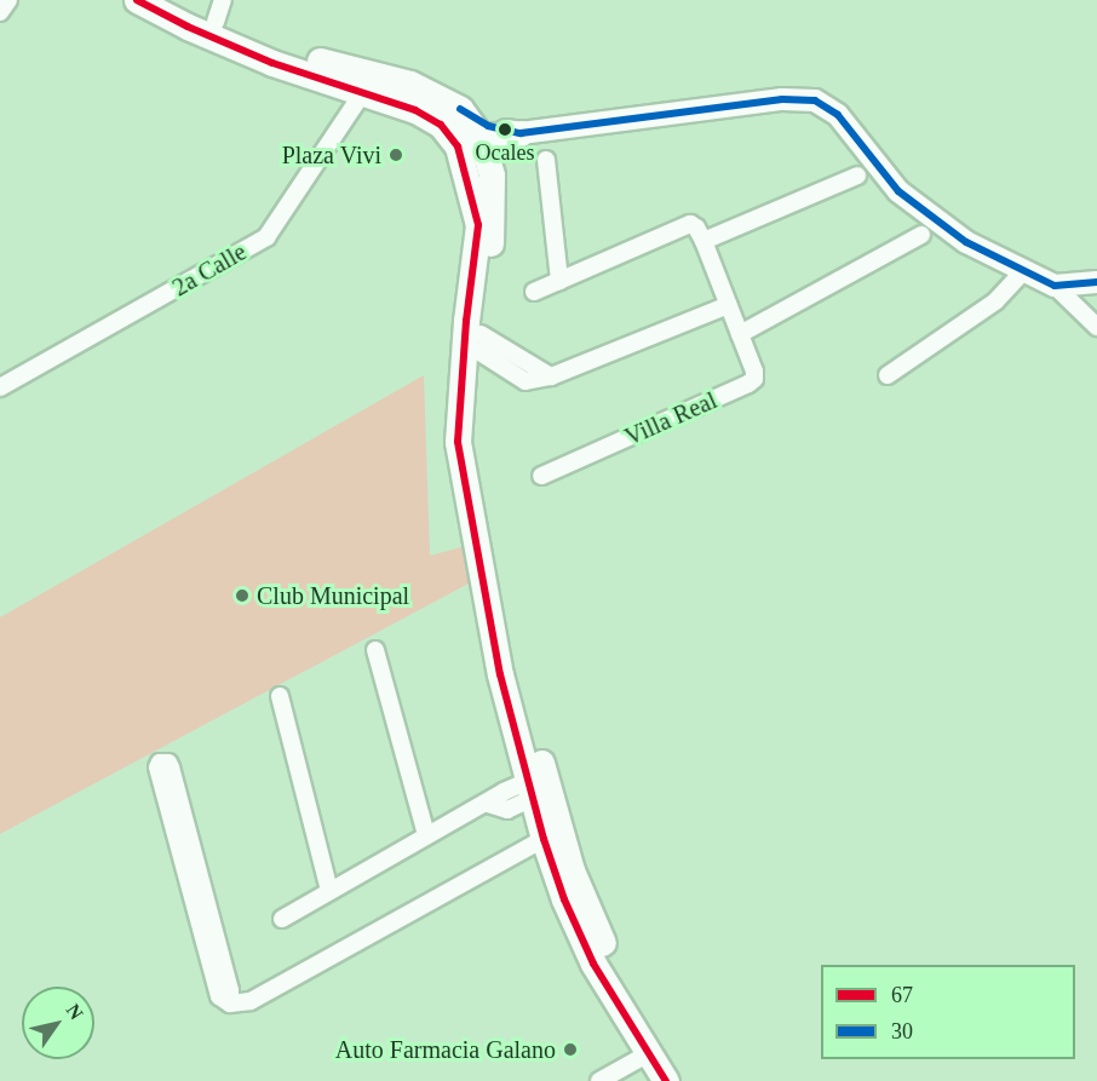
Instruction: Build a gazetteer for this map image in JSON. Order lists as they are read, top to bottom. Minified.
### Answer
{"streets":{"street":["2a Calle","Villa Real"]},"places":["Ocales","Plaza Vivi","Club Municipal","Auto Farmacia Galano"],"lines":["transit line 67","transit line 30"],"legend":["67","30"],"north":"top right"}
